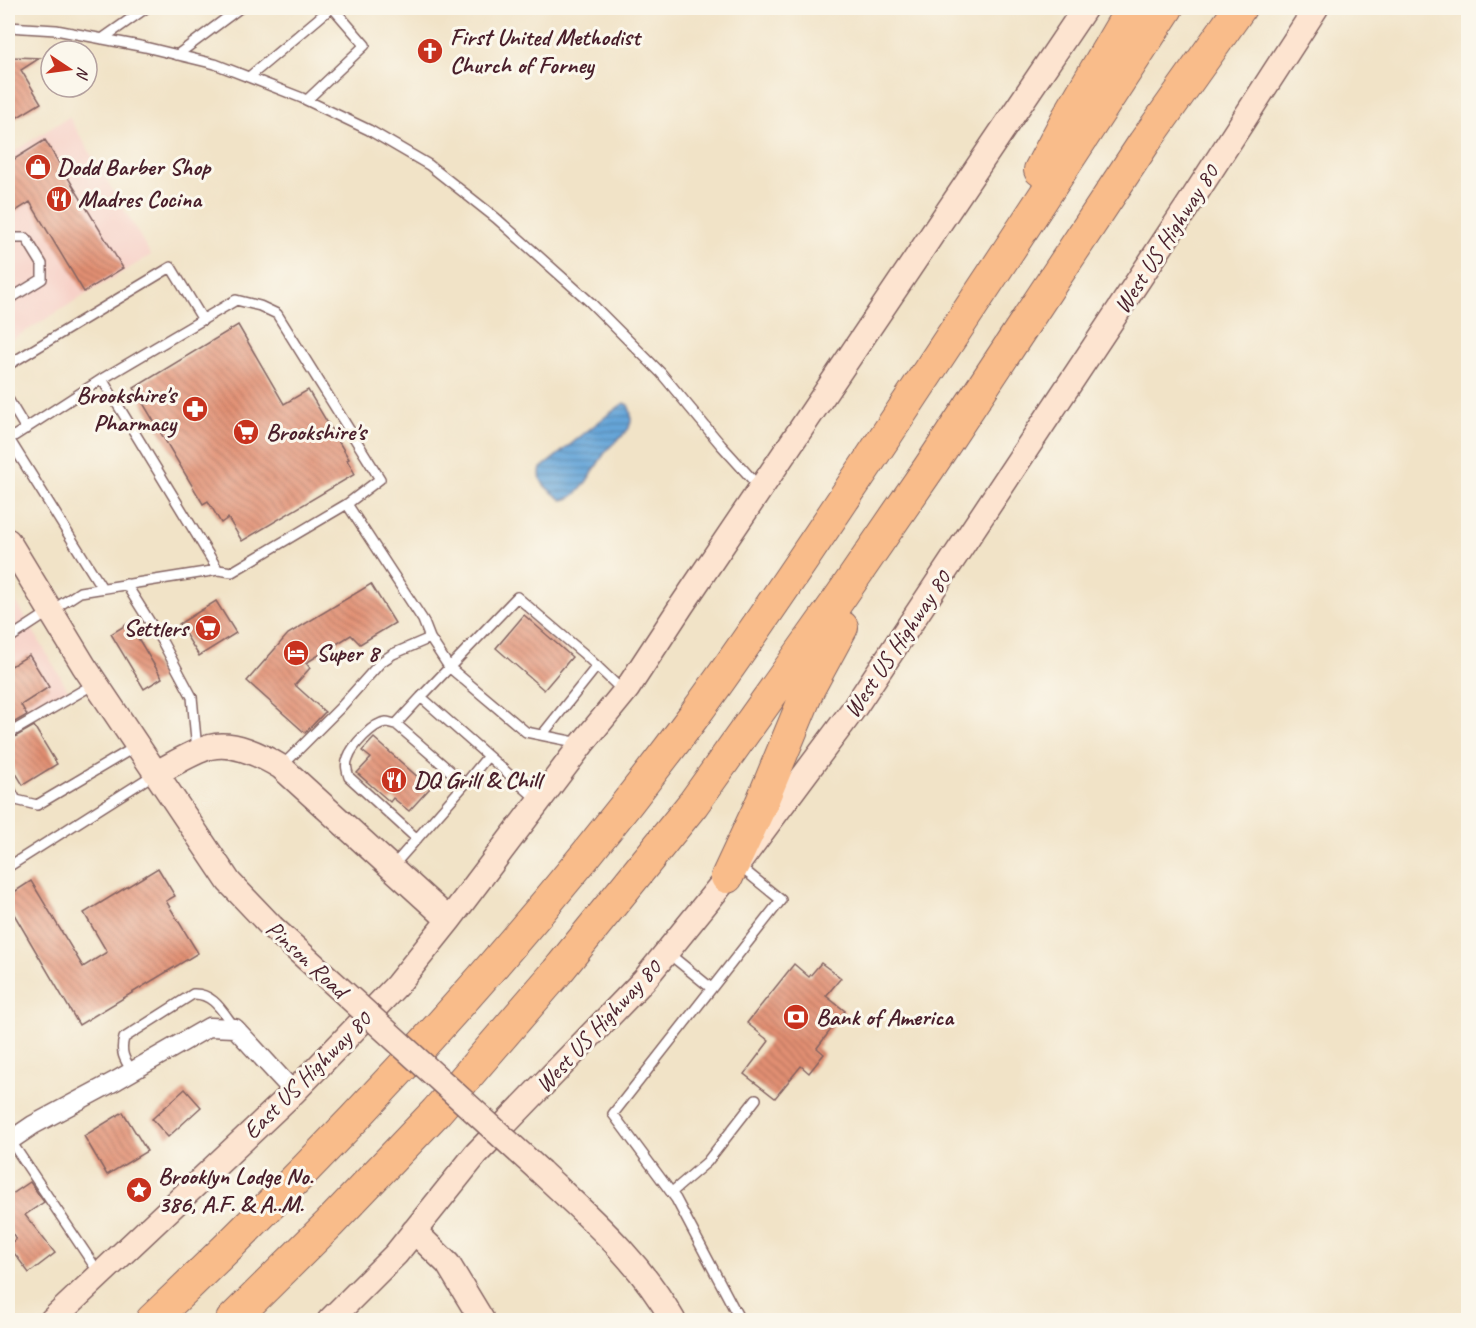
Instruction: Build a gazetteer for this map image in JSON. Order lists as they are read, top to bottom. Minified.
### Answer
{"streets":{"main road":["West US Highway 80","Pinson Road","East US Highway 80"]},"places":{"church":["First United Methodist Church of Forney"],"shop":["Dodd Barber Shop"],"restaurant":["Madres Cocina","DQ Grill & Chill"],"pharmacy":["Brookshire's Pharmacy"],"supermarket":["Brookshire's","Settlers"],"hotel":["Super 8"],"bank":["Bank of America"],"place":["Brooklyn Lodge No. 386, A.F. & A..M."]},"north":"right"}
